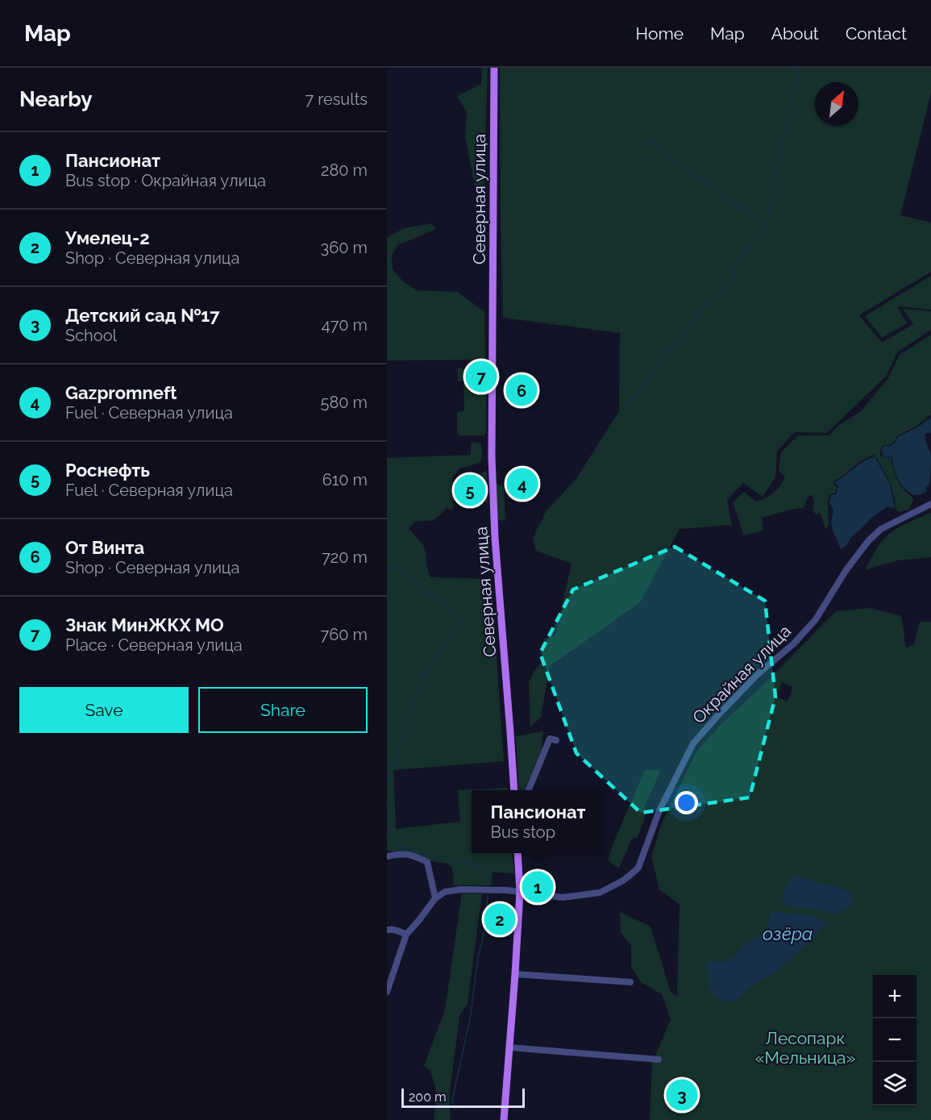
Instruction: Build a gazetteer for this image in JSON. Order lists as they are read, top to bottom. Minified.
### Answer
{"streets":{"main road":["Северная улица"],"street":["Окрайная улица"]},"water":["озёра"],"parks":["Лесопарк «Мельница»"],"scale_bar":"200 m","north":"top right","page":{"header":"Map","nav":["Home","Map","About","Contact"],"heading":["Nearby","7 results"],"list":[{"mark":"1","name":"Пансионат","note":"Bus stop · Окрайная улица","value":"280 m"},{"mark":"2","name":"Умелец-2","note":"Shop · Северная улица","value":"360 m"},{"mark":"3","name":"Детский сад №17","note":"School","value":"470 m"},{"mark":"4","name":"Gazpromneft","note":"Fuel · Северная улица","value":"580 m"},{"mark":"5","name":"Роснефть","note":"Fuel · Северная улица","value":"610 m"},{"mark":"6","name":"От Винта","note":"Shop · Северная улица","value":"720 m"},{"mark":"7","name":"Знак МинЖКХ МО","note":"Place · Северная улица","value":"760 m"}],"pins":["7","6","4","5","1","2","3"],"buttons":["Save","Share"],"popup":["Пансионат","Bus stop"],"map_buttons":["+","−"],"scale":"200 m"}}
